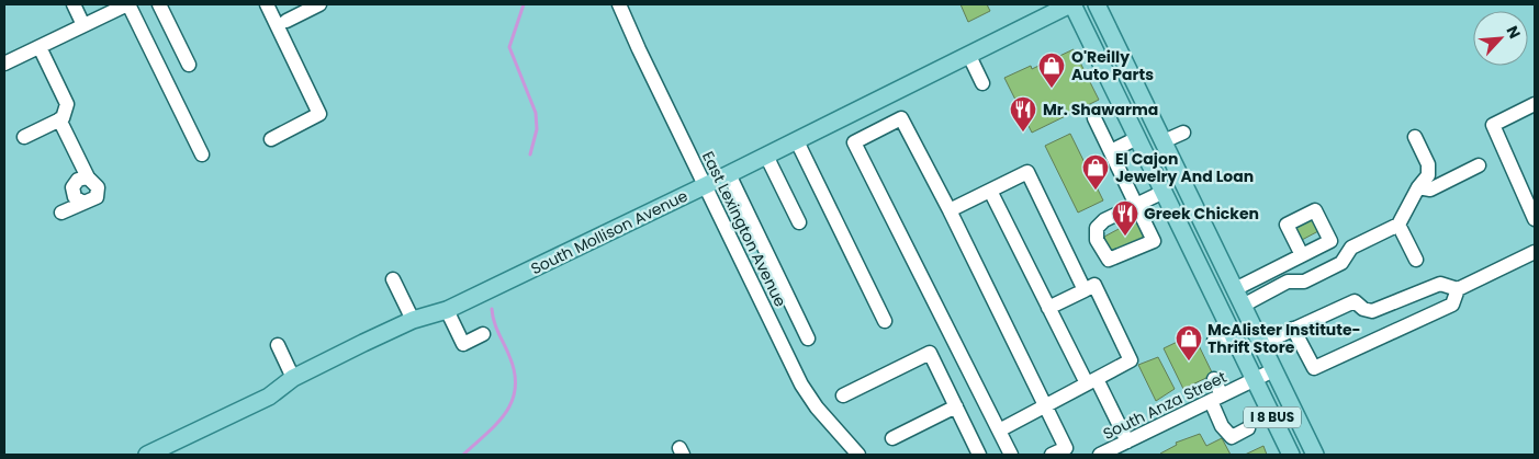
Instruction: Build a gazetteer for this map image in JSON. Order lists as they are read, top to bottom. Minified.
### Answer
{"streets":{"main road":["South Mollison Avenue","I 8 BUS"],"street":["East Lexington Avenue","South Anza Street"]},"crossings":[["East Lexington Avenue","South Mollison Avenue"],["South Mollison Avenue","I 8 BUS"],["South Anza Street","I 8 BUS"]],"places":{"shop":["O'Reilly Auto Parts","El Cajon Jewelry And Loan","McAlister Institute- Thrift Store"],"restaurant":["Mr. Shawarma","Greek Chicken"]},"north":"top right"}
